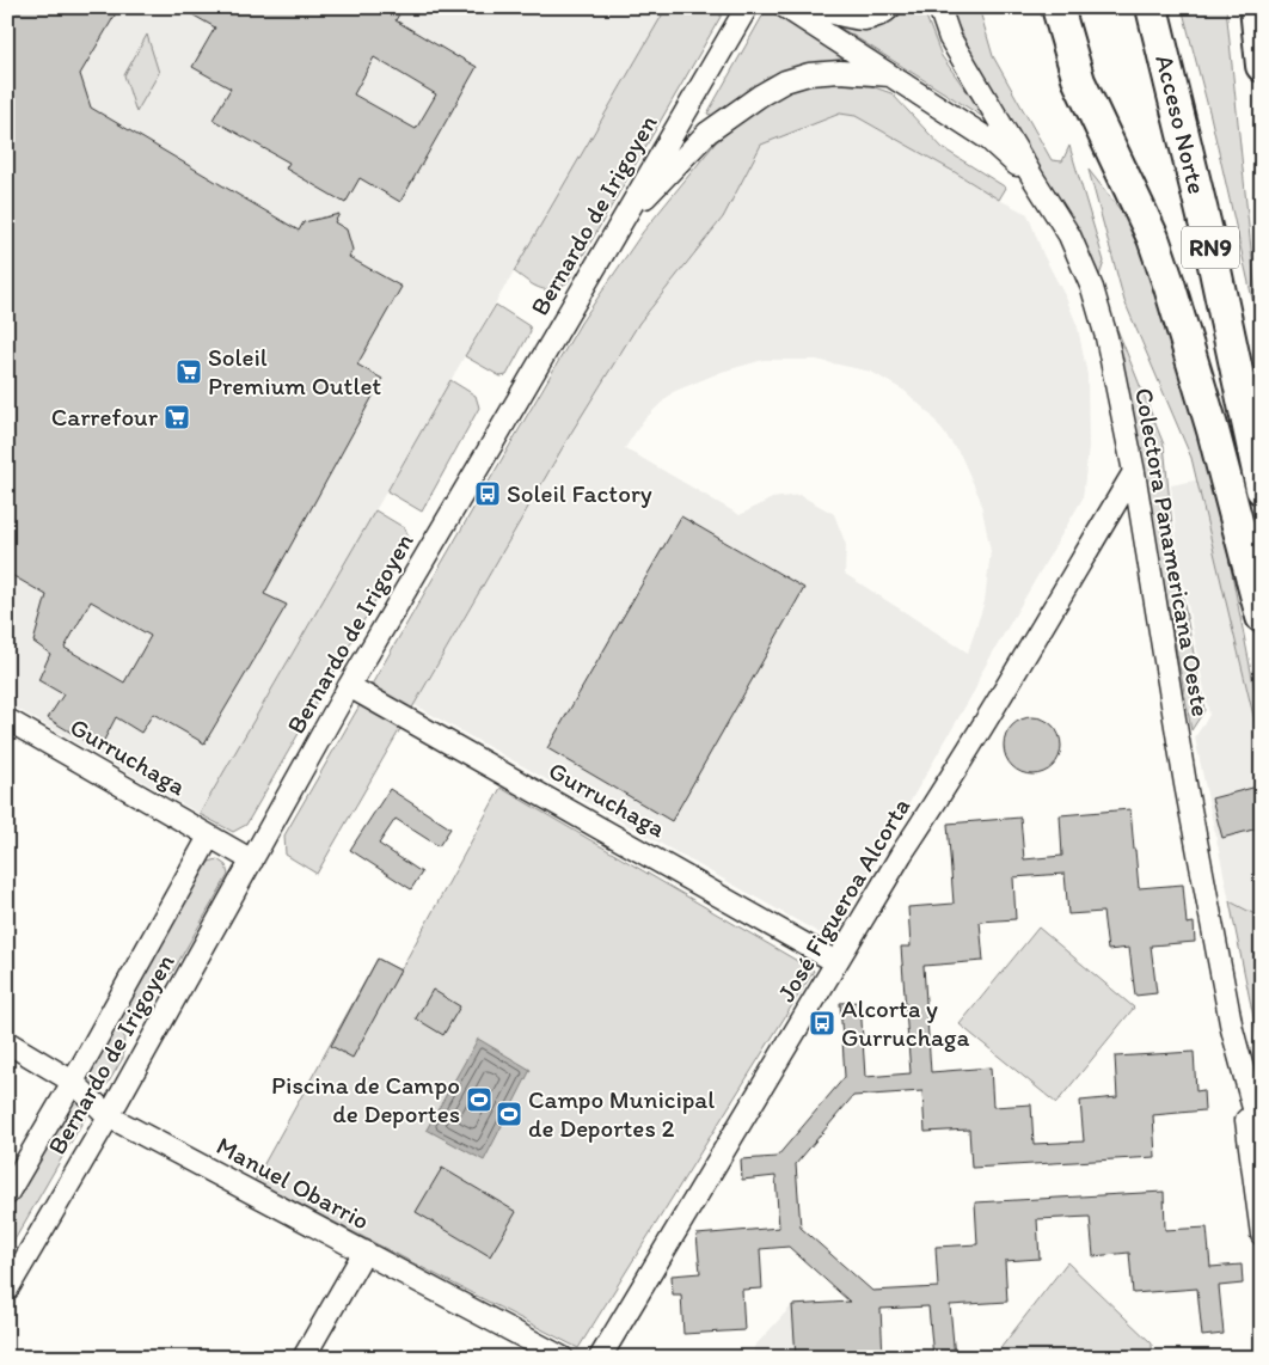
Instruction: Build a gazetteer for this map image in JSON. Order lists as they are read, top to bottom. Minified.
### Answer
{"streets":{"highway":["Acceso Norte","RN9"],"street":["Bernardo de Irigoyen","Colectora Panamericana Oeste","Gurruchaga","José Figueroa Alcorta","Manuel Obarrio"]},"crossings":[["Bernardo de Irigoyen","Gurruchaga"],["Bernardo de Irigoyen","Manuel Obarrio"],["Colectora Panamericana Oeste","José Figueroa Alcorta"],["Gurruchaga","José Figueroa Alcorta"]],"places":{"supermarket":["Soleil Premium Outlet","Carrefour"],"bus stop":["Soleil Factory","Alcorta y Gurruchaga"],"sports":["Piscina de Campo de Deportes","Campo Municipal de Deportes 2"]}}
